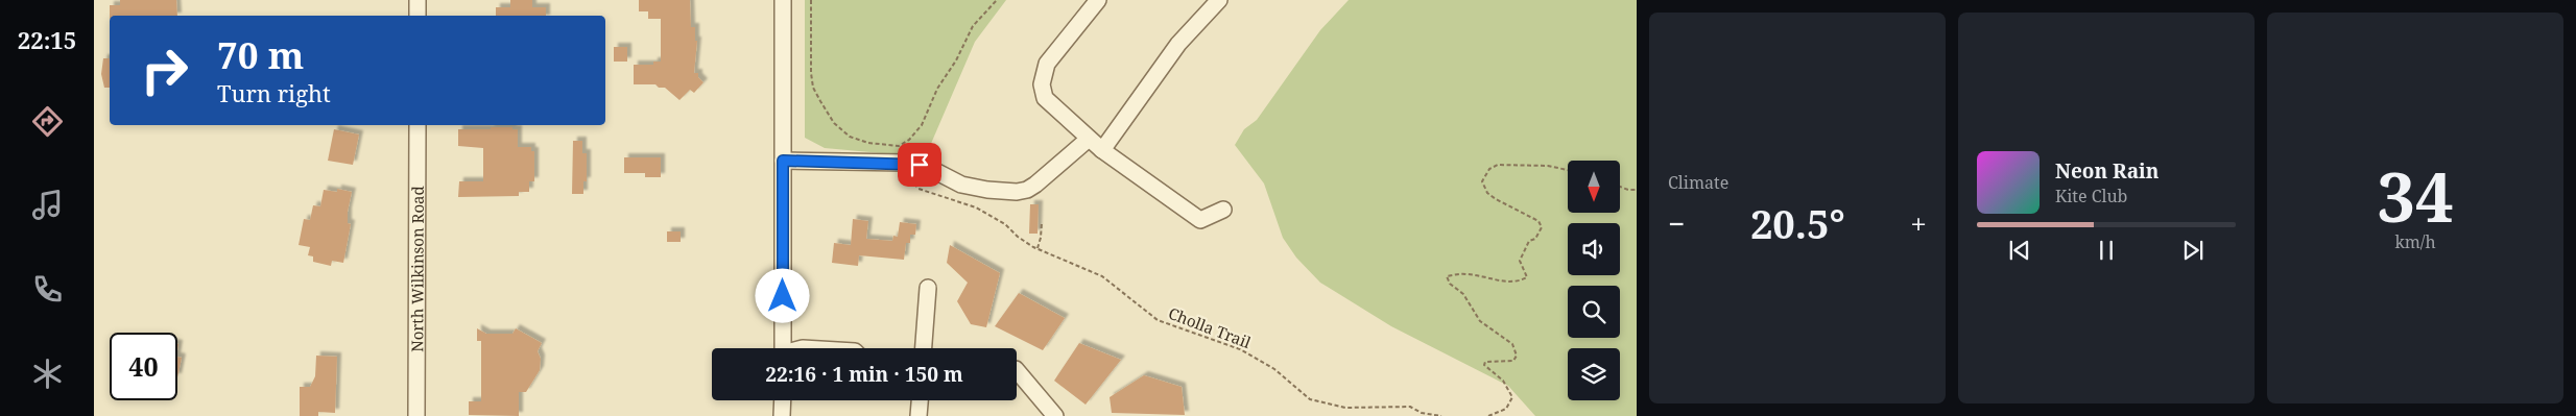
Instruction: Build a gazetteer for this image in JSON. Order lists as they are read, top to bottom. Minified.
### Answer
{"streets":{"street":["North Wilkinson Road"],"path":["Cholla Trail"]},"north":"bottom","page":{"tabs":"22:15","tile":["Climate",["34","km/h"]],"turn":["70 m","Turn right"],"song":["Neon Rain","Kite Club"],"heat":["−","20.5°","+"],"limit":"40","trip":"22:16 · 1 min · 150 m"}}
